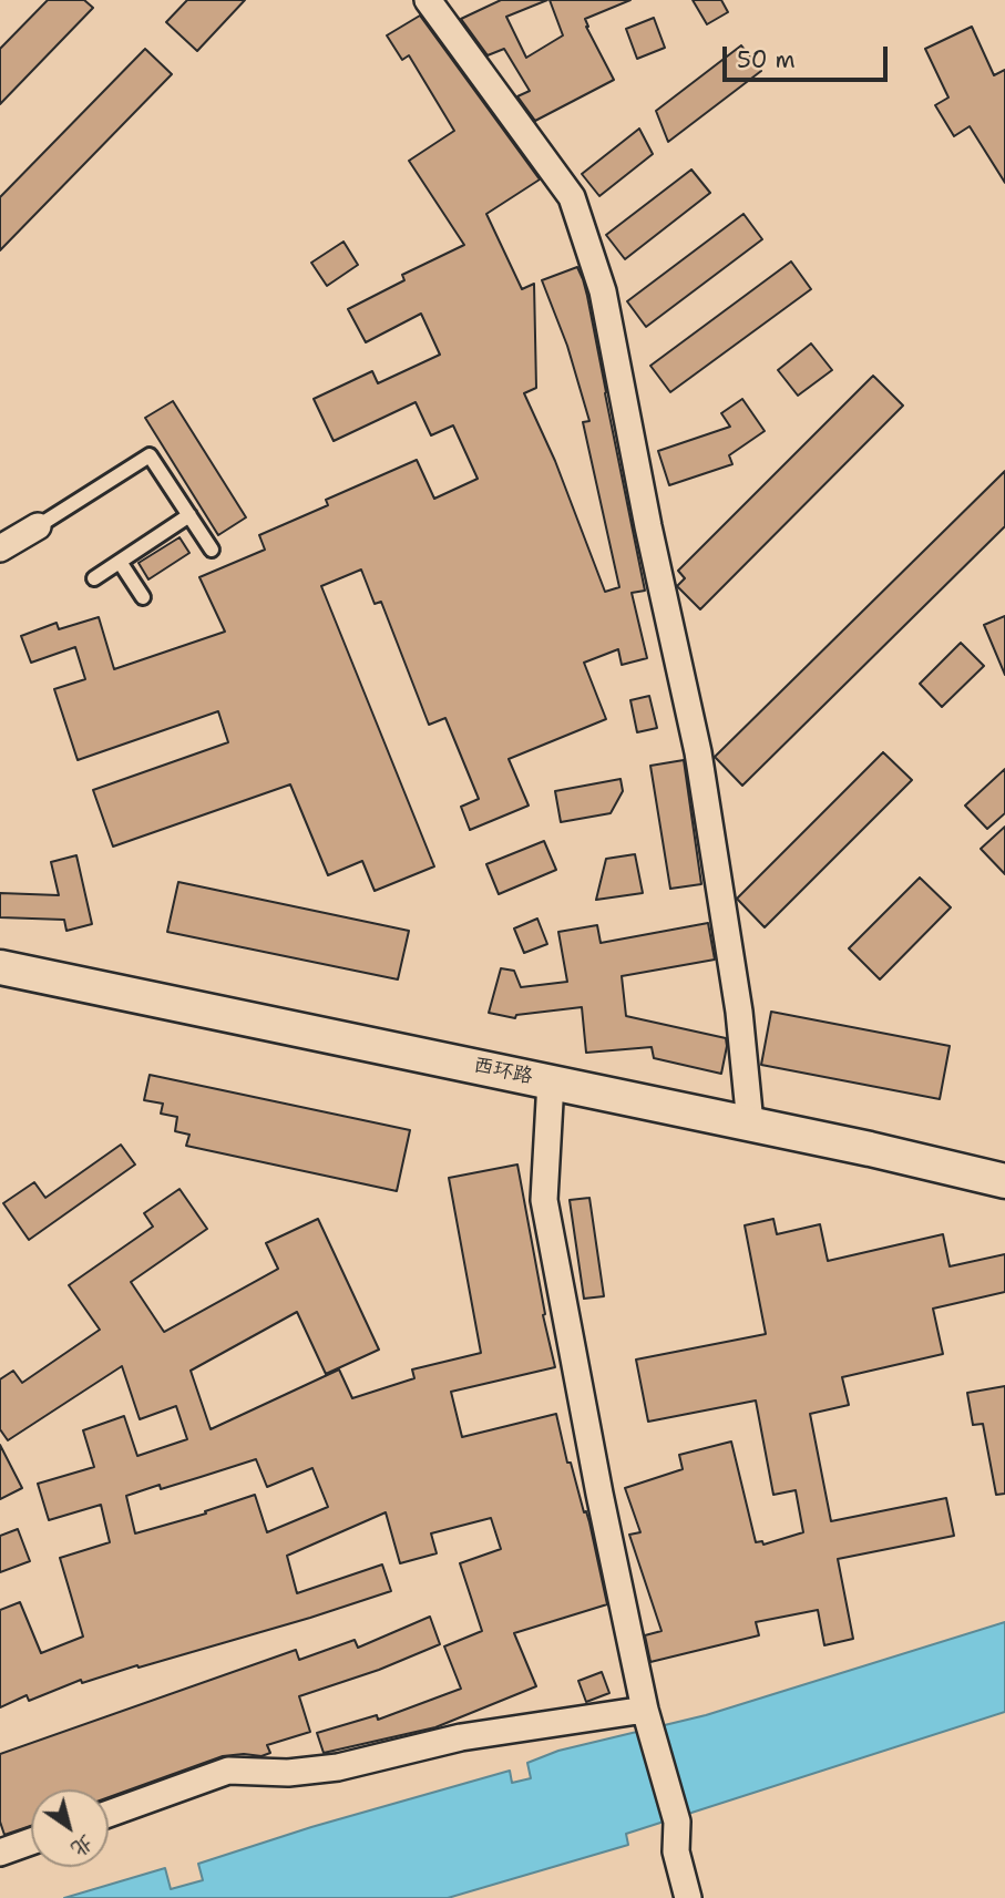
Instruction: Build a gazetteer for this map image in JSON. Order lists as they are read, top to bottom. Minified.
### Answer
{"streets":{"street":["西环路"]},"scale_bar":"50 m","north":"bottom right"}
